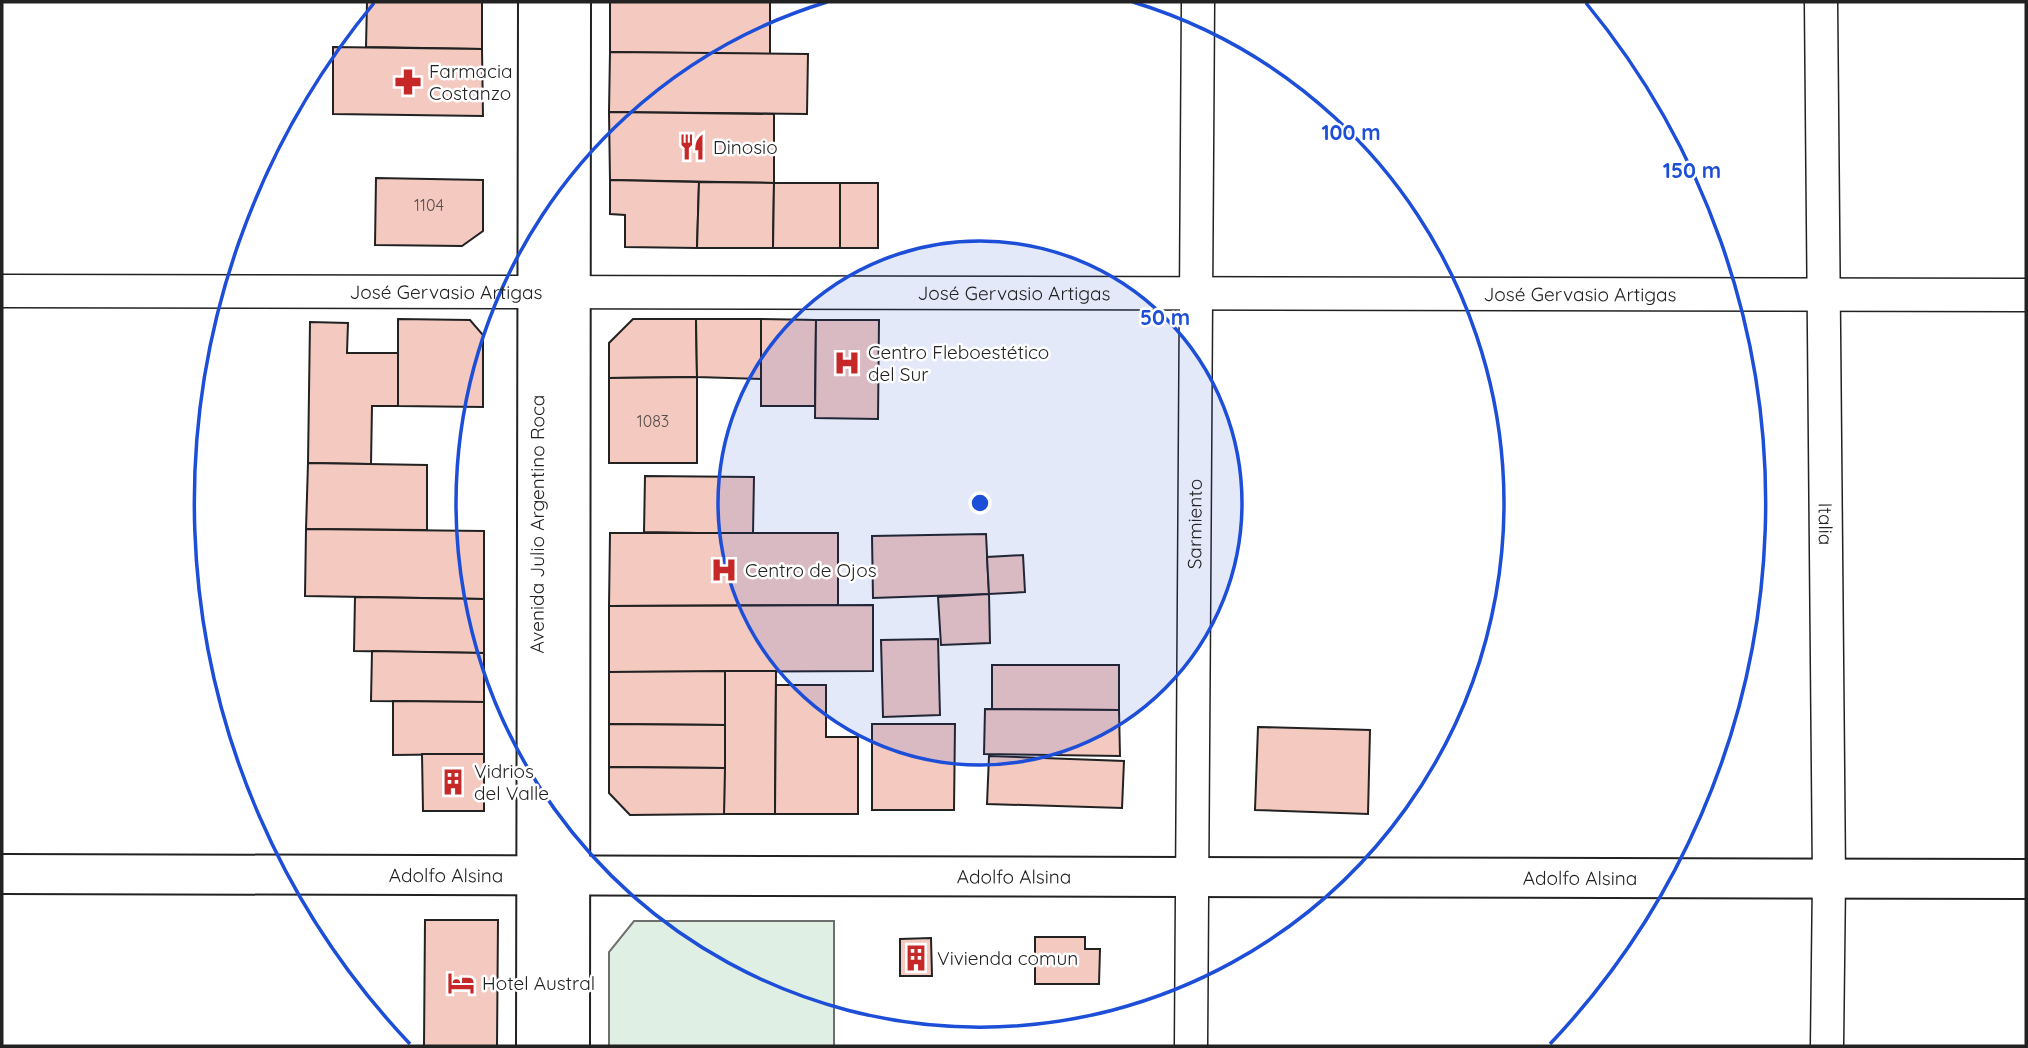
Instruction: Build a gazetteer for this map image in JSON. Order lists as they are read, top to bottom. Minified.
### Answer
{"streets":{"main road":["Avenida Julio Argentino Roca","Adolfo Alsina"],"street":["José Gervasio Artigas","Sarmiento","Italia"]},"crossings":[["José Gervasio Artigas","Avenida Julio Argentino Roca"],["José Gervasio Artigas","Sarmiento"],["José Gervasio Artigas","Italia"],["Avenida Julio Argentino Roca","Adolfo Alsina"],["Sarmiento","Adolfo Alsina"],["Italia","Adolfo Alsina"]],"places":{"pharmacy":["Farmacia Costanzo"],"restaurant":["Dinosio"],"hospital":["Centro Fleboestético del Sur","Centro de Ojos"],"building":["Vidrios del Valle","Vivienda comun"],"hotel":["Hotel Austral"]},"house_numbers":["1104","1083"],"rings":["100 m","150 m","50 m"]}
